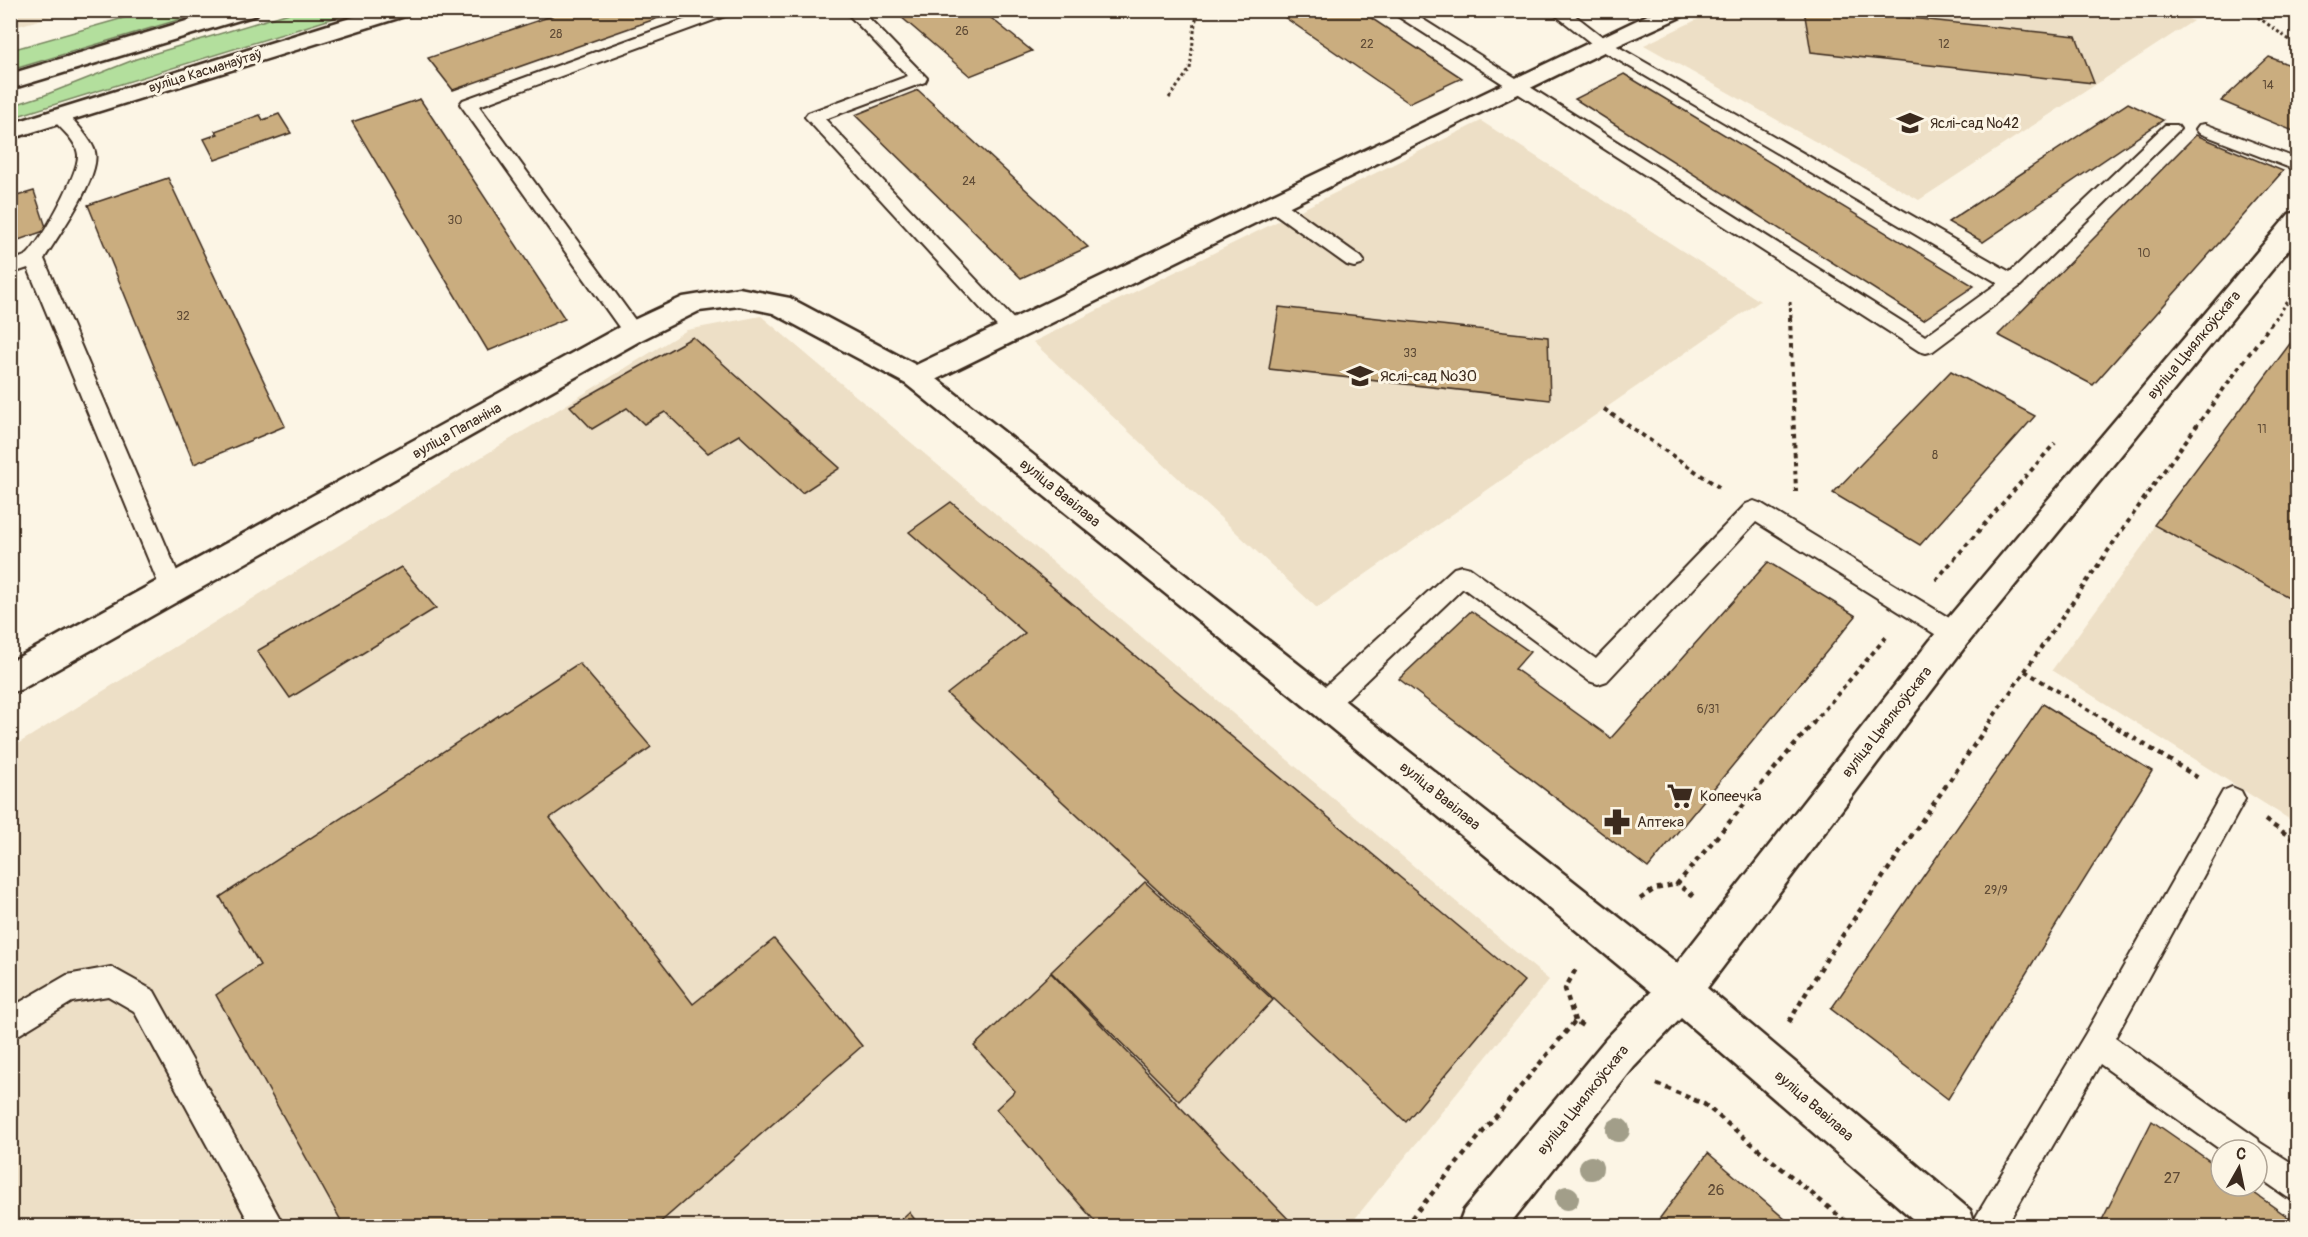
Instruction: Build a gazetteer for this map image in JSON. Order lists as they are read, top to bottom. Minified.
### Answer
{"streets":{"street":["вуліца Касманаўтаў","вуліца Цыялкоўскага","вуліца Папаніна","вуліца Вавілава"]},"crossings":[["вуліца Цыялкоўскага","вуліца Вавілава"],["вуліца Папаніна","вуліца Вавілава"]],"places":{"school or university":["Яслі-сад №42","Яслі-сад №30"],"supermarket":["Копеечка"],"pharmacy":["Аптека"]},"house_numbers":["26","28","22","12","14","24","30","10","32","33","11","8","6/31","29/9","27","26"],"north":"top"}
